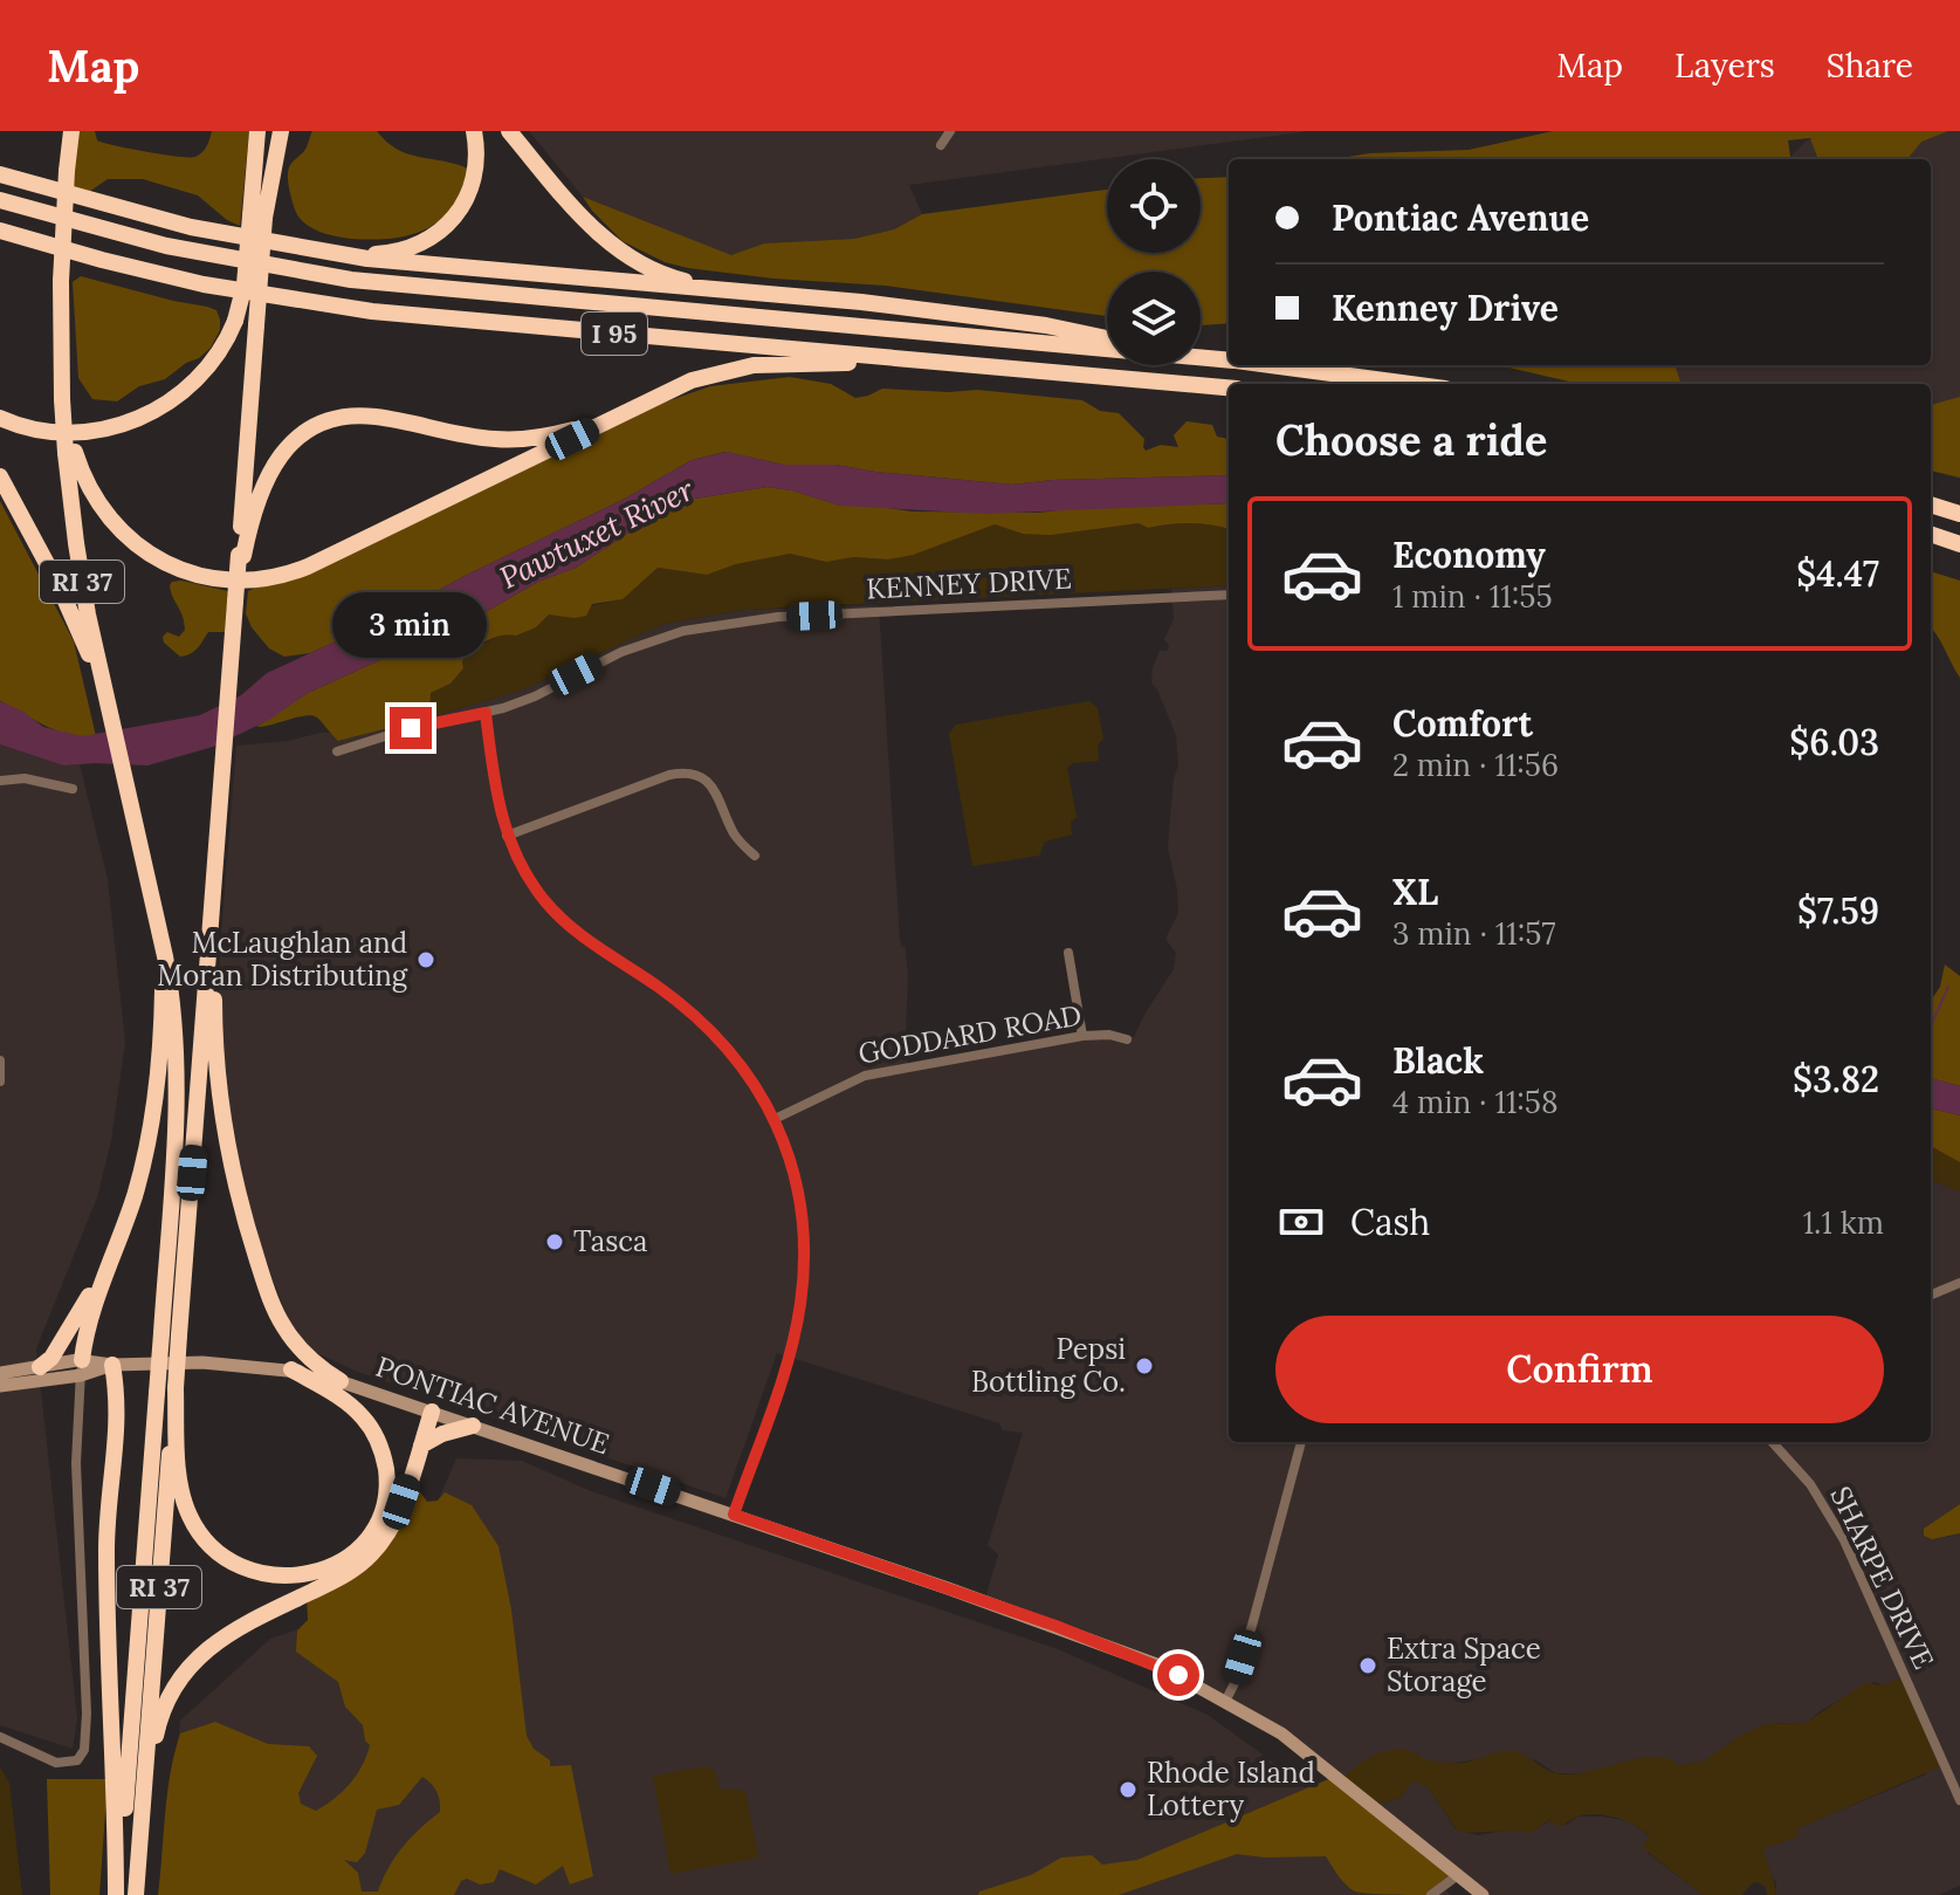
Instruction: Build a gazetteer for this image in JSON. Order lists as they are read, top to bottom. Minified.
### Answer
{"streets":{"highway":["I 95","RI 37"],"main road":["PONTIAC AVENUE"],"street":["KENNEY DRIVE","GODDARD ROAD","SHARPE DRIVE"]},"water":["Pawtuxet River"],"places":["McLaughlan and Moran Distributing","Tasca","Pepsi Bottling Co.","Extra Space Storage","Rhode Island Lottery"],"page":{"header":"Map","nav":["Map","Layers","Share"],"banner":["Pontiac Avenue","Kenney Drive"],"heading":"Choose a ride","list":[{"name":"Economy","note":"1 min · 11:55","value":"$4.47"},{"name":"Comfort","note":"2 min · 11:56","value":"$6.03"},{"name":"XL","note":"3 min · 11:57","value":"$7.59"},{"name":"Black","note":"4 min · 11:58","value":"$3.82"}],"bubble":"3 min","pay":["Cash","1.1 km"],"buttons":"Confirm"}}
